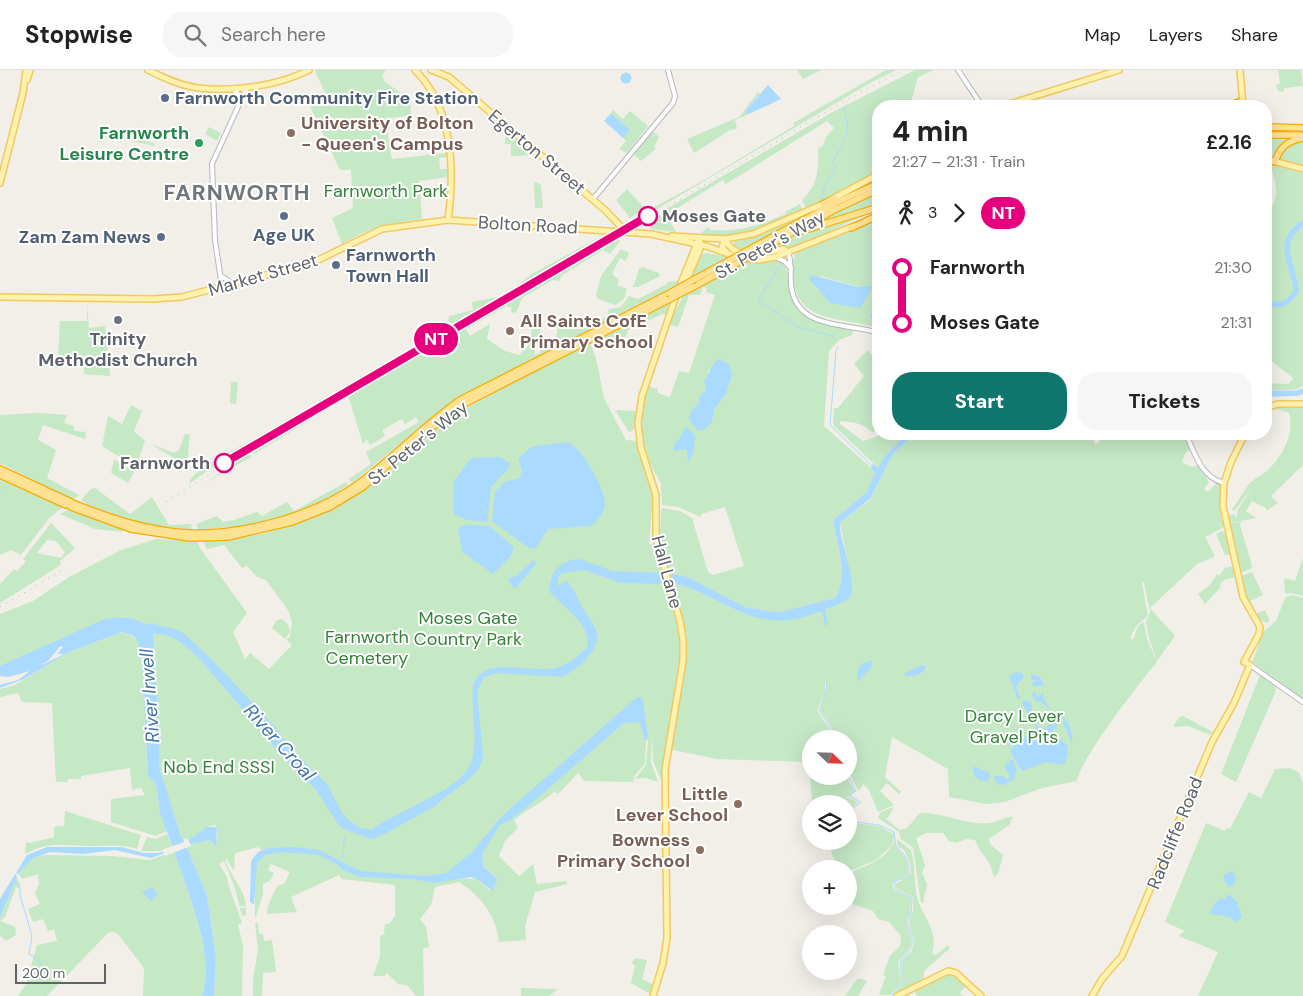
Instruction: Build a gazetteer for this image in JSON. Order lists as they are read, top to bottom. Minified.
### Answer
{"streets":{"highway":["St. Peter's Way"],"main road":["Egerton Street","Bolton Road","Market Street","Hall Lane","Radcliffe Road"]},"crossings":[["Egerton Street","Bolton Road"],["Bolton Road","Market Street"]],"districts":["FARNWORTH"],"water":["River Irwell","River Croal"],"parks":["Farnworth Park","Moses Gate Country Park","Farnworth Cemetery","Darcy Lever Gravel Pits","Nob End SSSI"],"places":["Farnworth Community Fire Station","University of Bolton - Queen's Campus","Farnworth Leisure Centre","Age UK","Moses Gate","Zam Zam News","Farnworth Town Hall","Trinity Methodist Church","All Saints CofE Primary School","Farnworth","Little Lever School","Bowness Primary School"],"scale_bar":"200 m","north":"bottom right","page":{"header":"Stopwise","search":"Search here","nav":["Map","Layers","Share"],"on_map":"NT","heading":["4 min","21:27 – 21:31 · Train","£2.16"],"legs":["3","NT"],"list":[{"name":"Farnworth","value":"21:30"},{"name":"Moses Gate","value":"21:31"}],"buttons":["Start","Tickets"],"map_buttons":["+","−"],"scale":"200 m"}}
